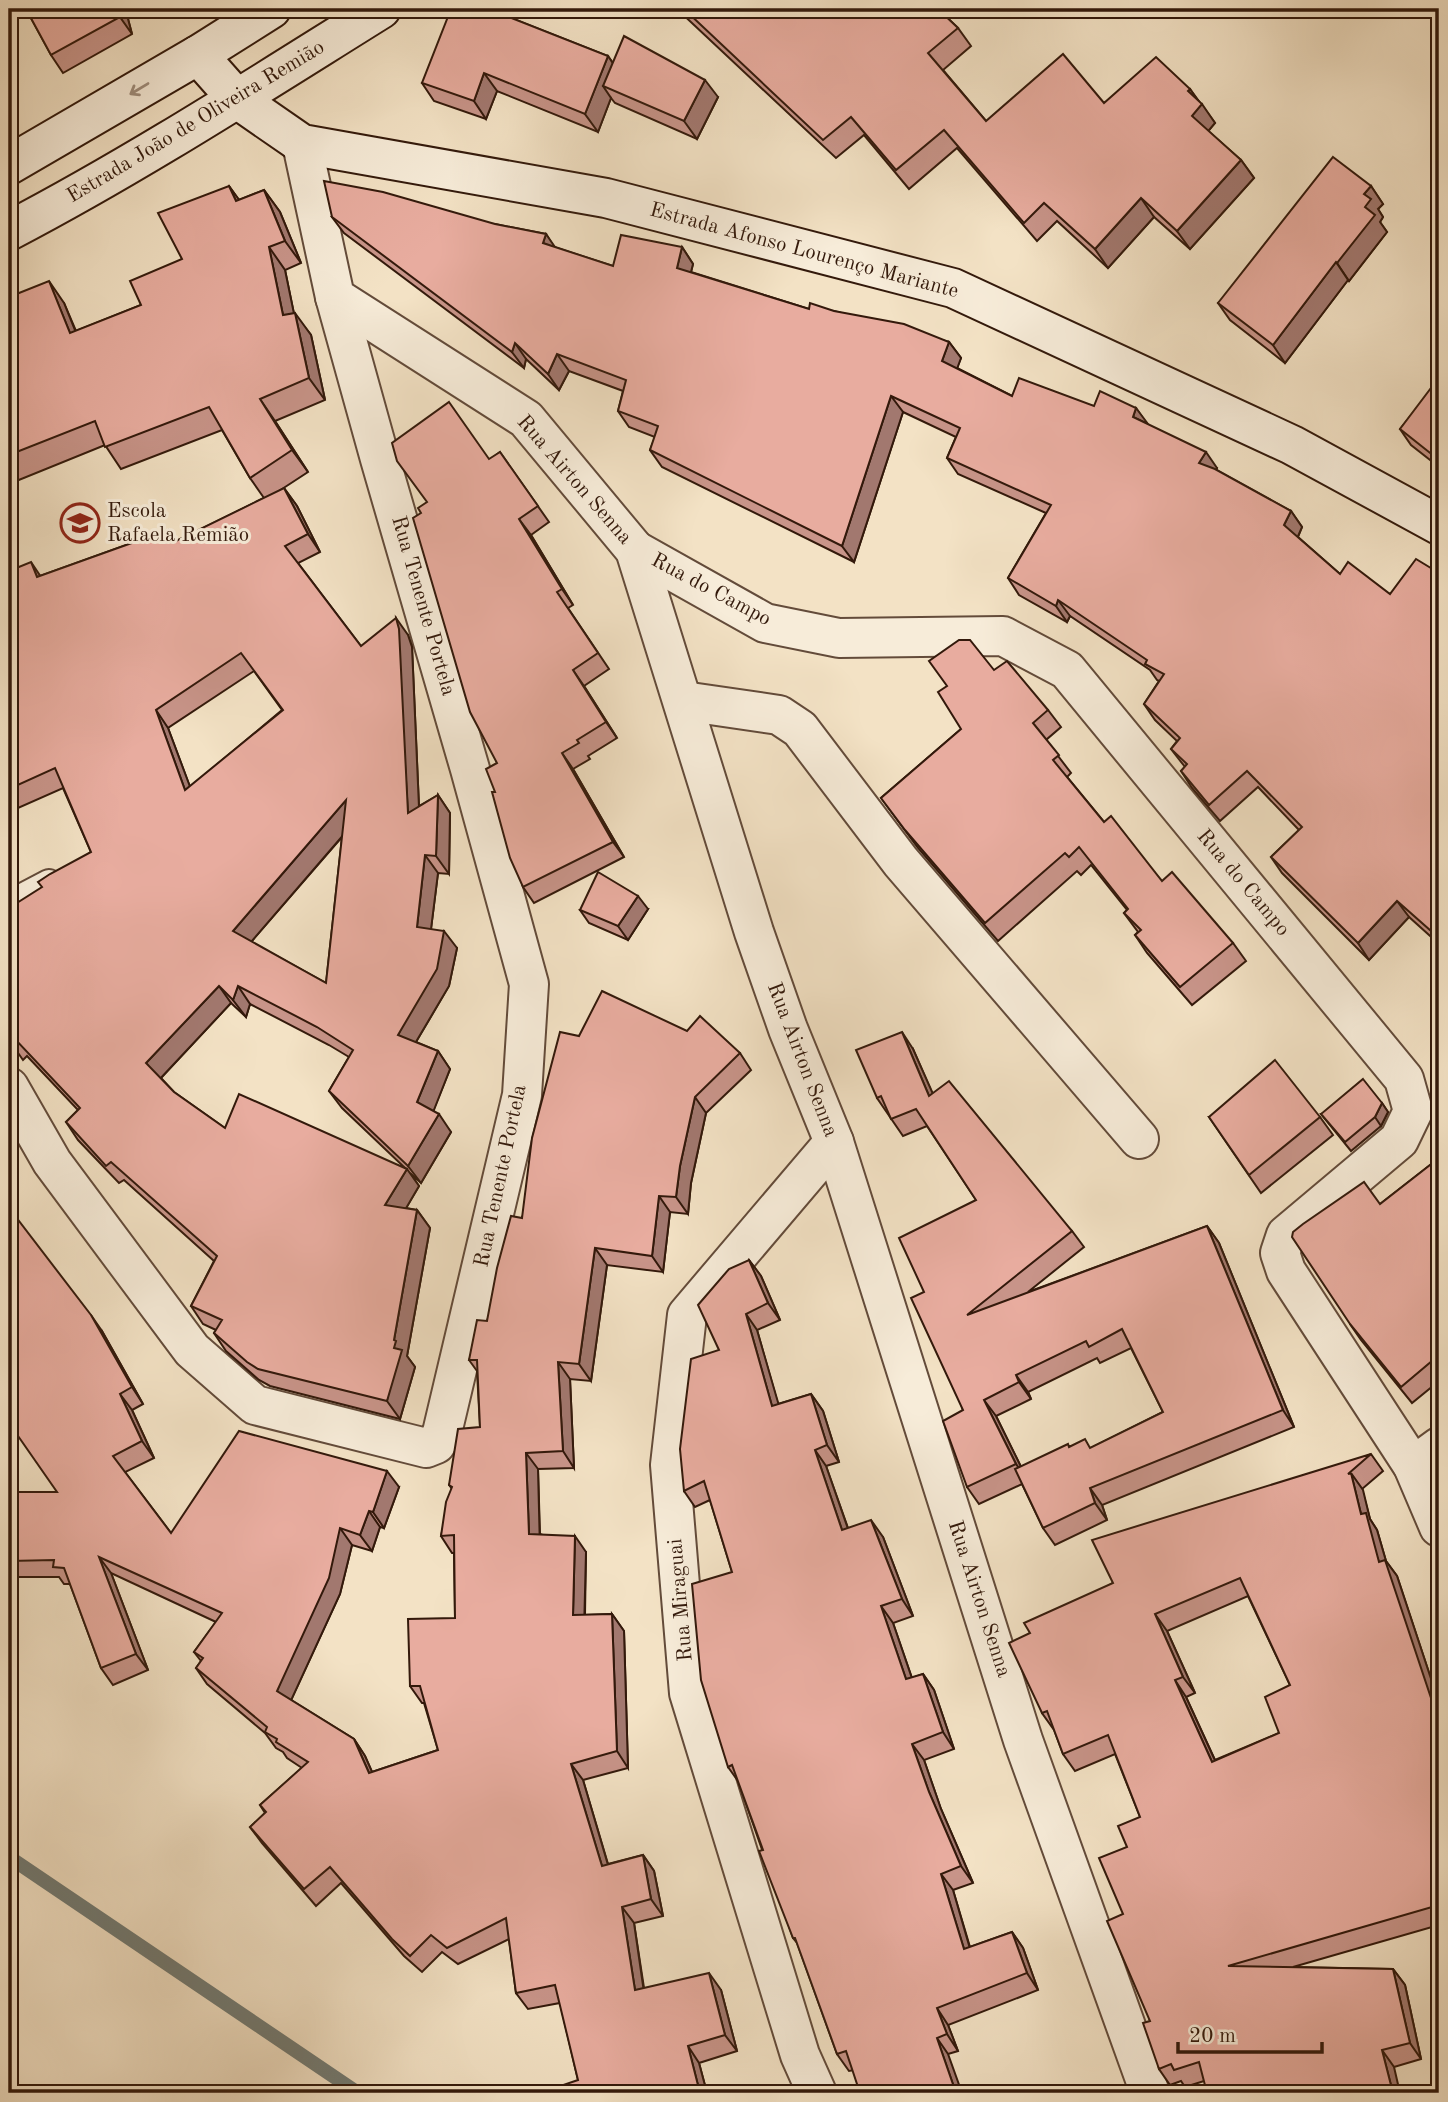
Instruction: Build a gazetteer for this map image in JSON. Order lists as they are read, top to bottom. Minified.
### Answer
{"streets":{"street":["Estrada João de Oliveira Remião","Estrada Afonso Lourenço Mariante","Rua Airton Senna","Rua do Campo","Rua Tenente Portela","Rua Miraguai"]},"crossings":[["Estrada João de Oliveira Remião","Estrada Afonso Lourenço Mariante"],["Rua Airton Senna","Rua do Campo"],["Rua Airton Senna","Rua Tenente Portela"],["Rua Airton Senna","Rua Miraguai"]],"places":{"school or university":["Escola Rafaela Remião"]},"scale_bar":"20 m"}
